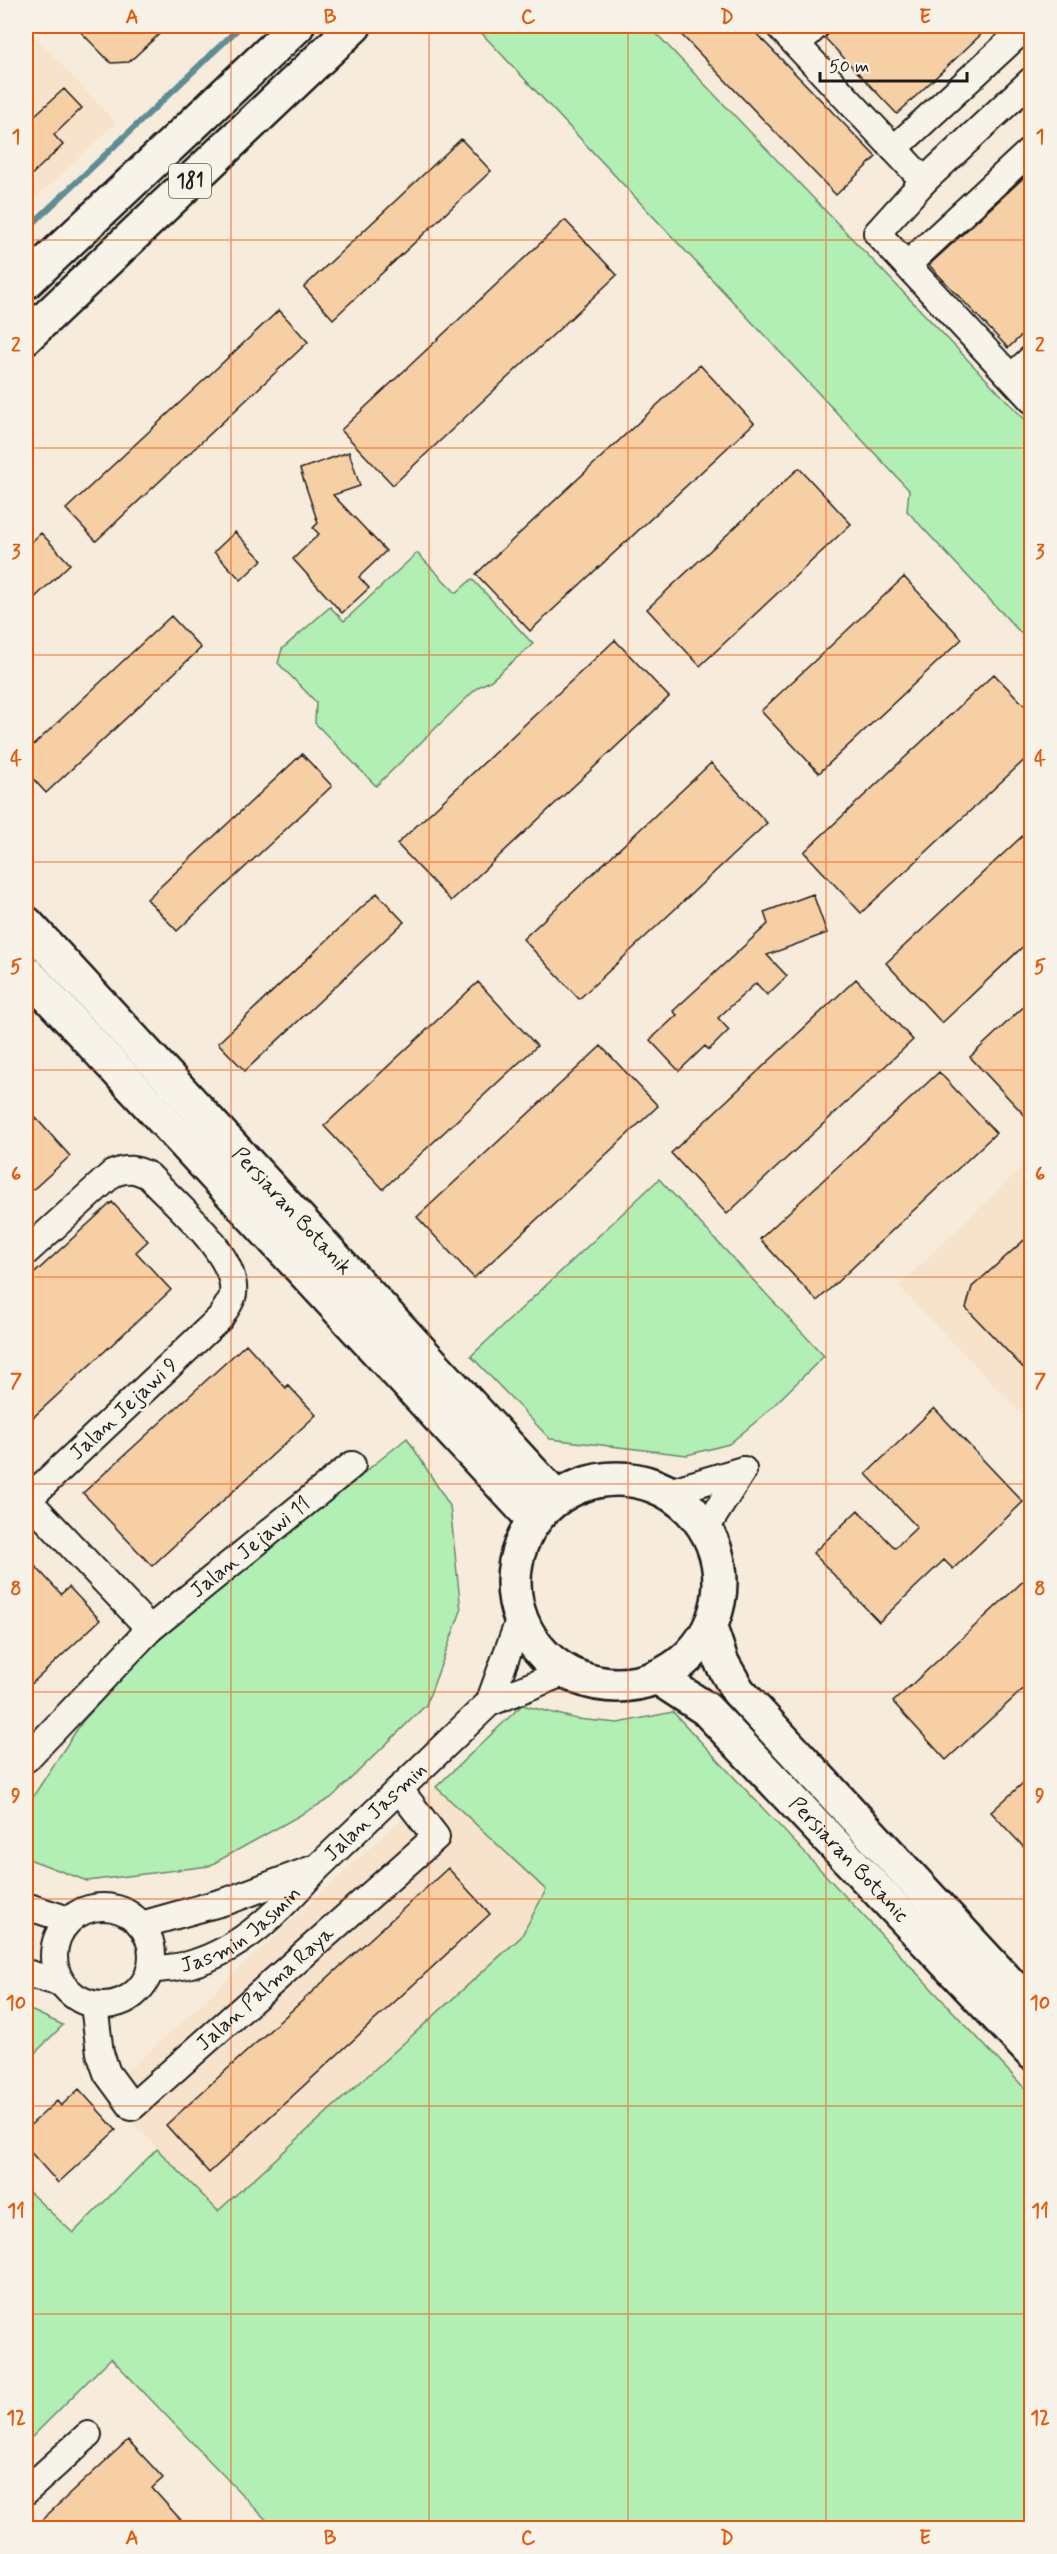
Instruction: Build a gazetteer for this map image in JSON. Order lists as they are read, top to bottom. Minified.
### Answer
{"streets":{"main road":["181","Persiaran Botanik","Persiaran Botanic"],"street":["Jalan Jejawi 9","Jalan Jejawi 11","Jalan Jasmin","Jasmin Jasmin","Jalan Palma Raya"]},"crossings":[["Persiaran Botanik","Jalan Jasmin"],["Persiaran Botanik","Persiaran Botanic"],["Jalan Jasmin","Persiaran Botanic"],["Jalan Jasmin","Jasmin Jasmin"],["Jalan Jasmin","Jalan Palma Raya"],["Jasmin Jasmin","Jalan Palma Raya"]],"scale_bar":"50 m","grid":{"columns":["A","B","C","D","E"],"rows":["1","2","3","4","5","6","7","8","9","10","11","12"]}}
